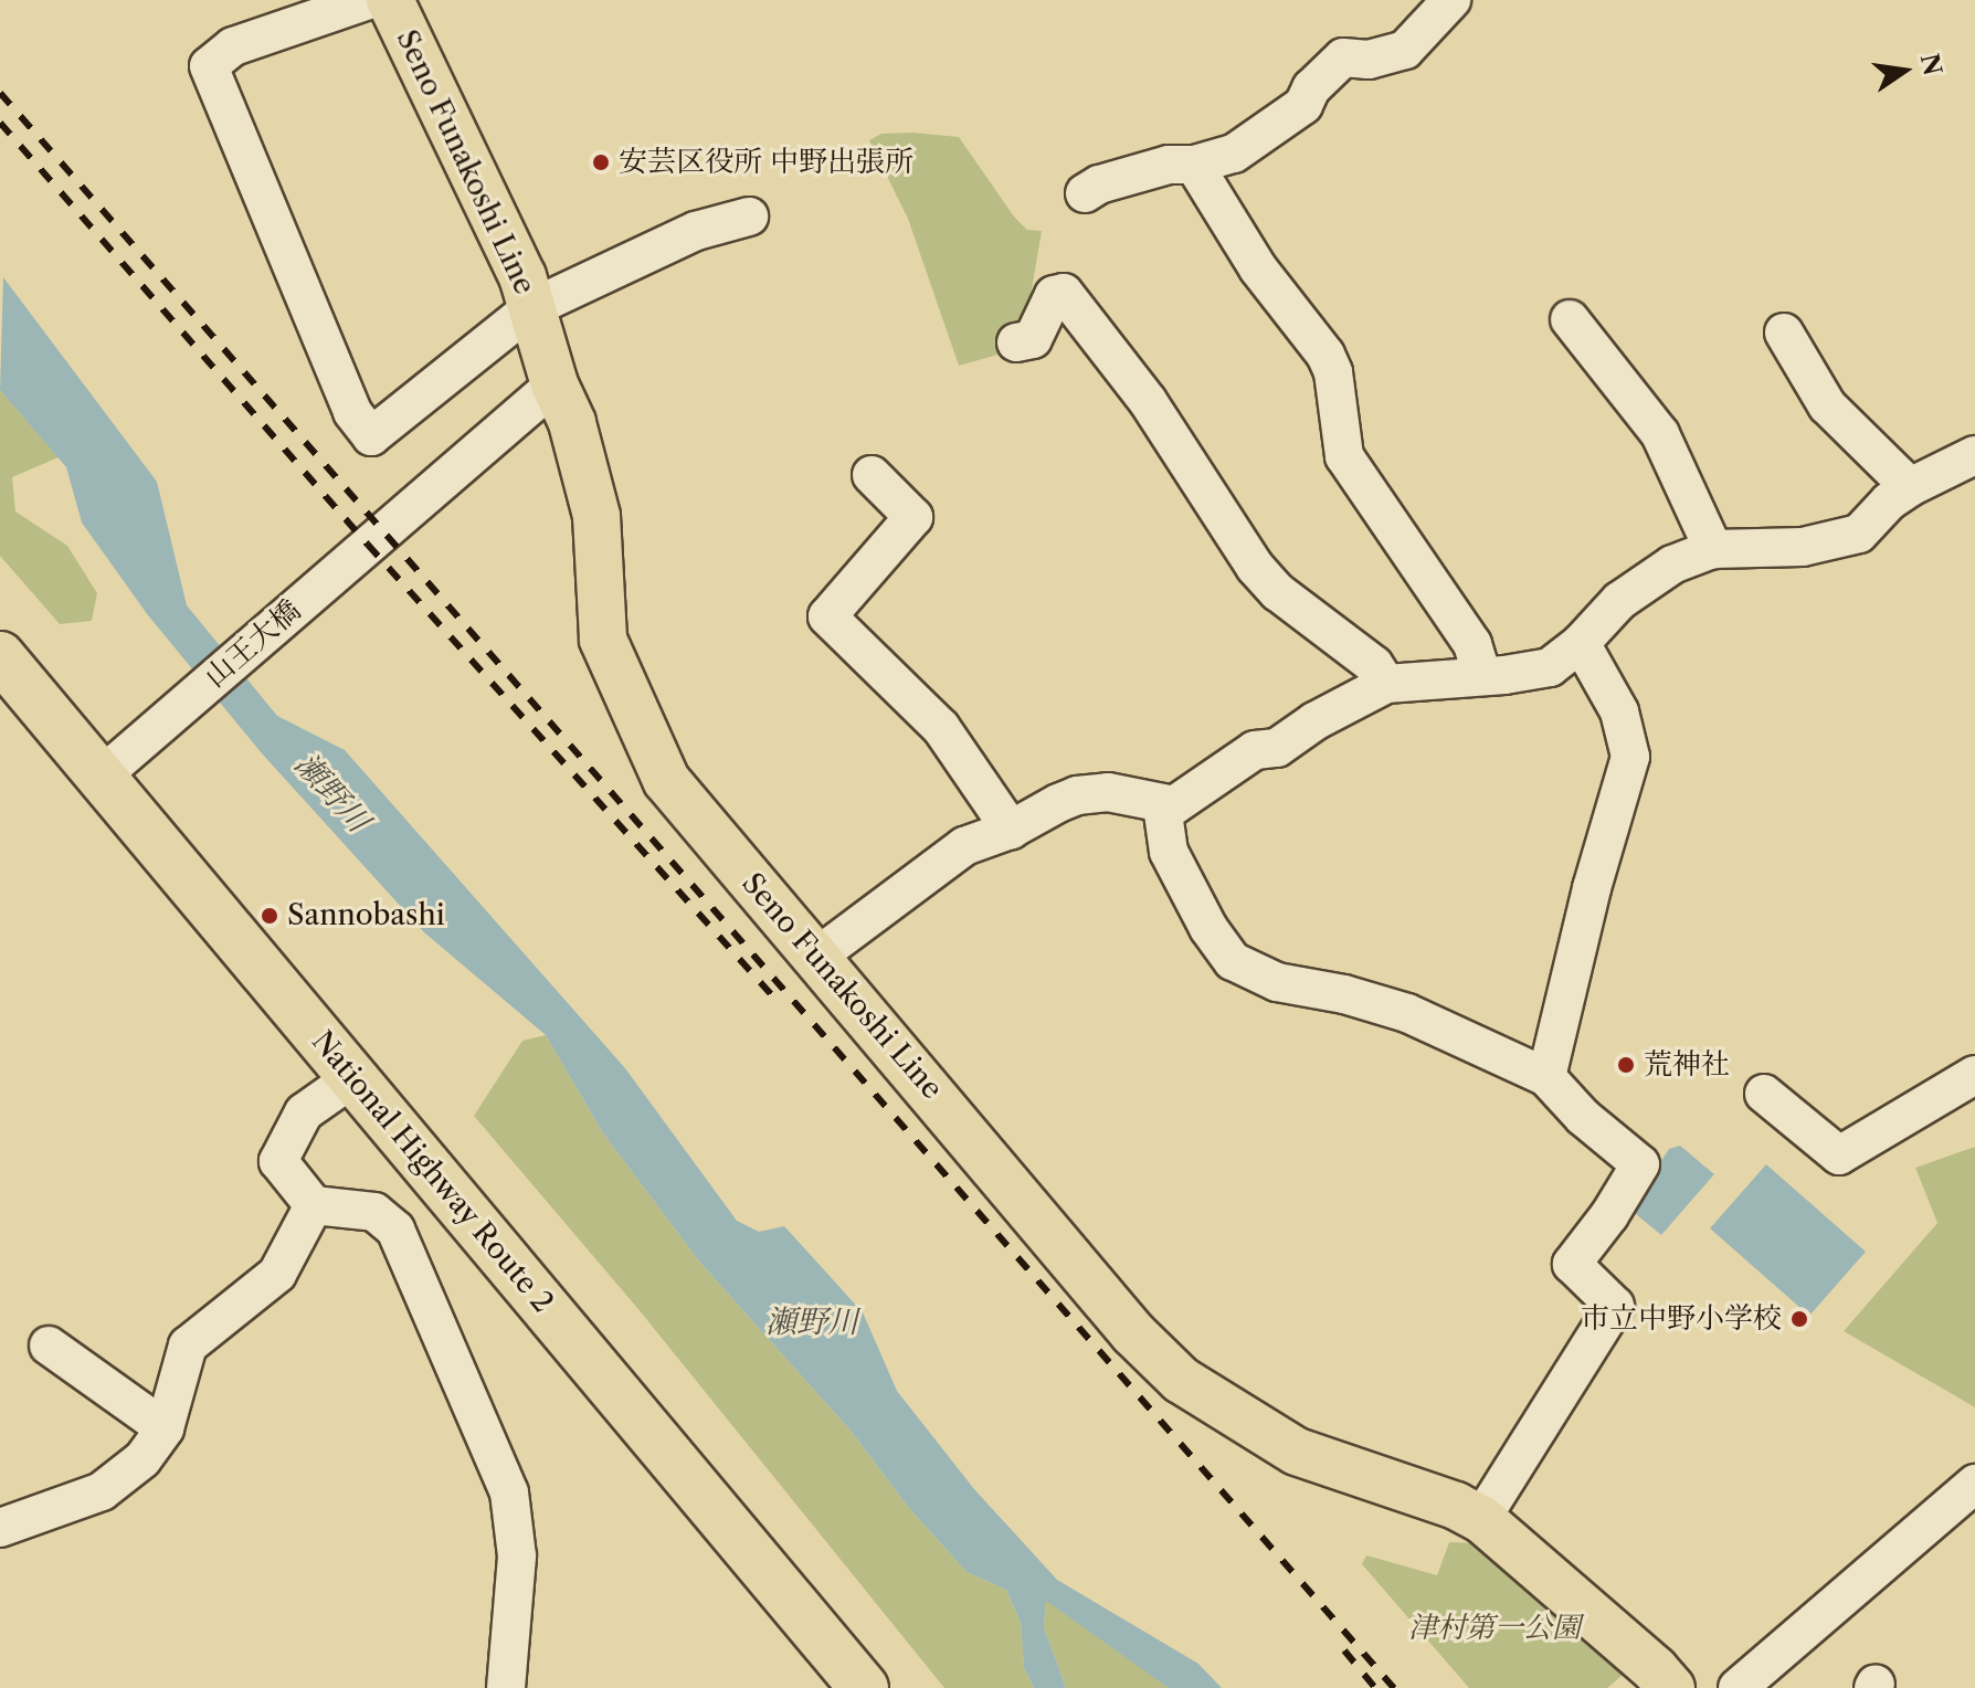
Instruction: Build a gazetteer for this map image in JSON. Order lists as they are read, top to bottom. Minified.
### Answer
{"streets":{"highway":["National Highway Route 2"],"main road":["Seno Funakoshi Line"],"street":["山王大橋"]},"crossings":[["Seno Funakoshi Line","山王大橋"],["山王大橋","National Highway Route 2"]],"water":["瀬野川"],"parks":["津村第一公園"],"places":["安芸区役所 中野出張所","Sannobashi","荒神社","市立中野小学校"],"north":"right"}
